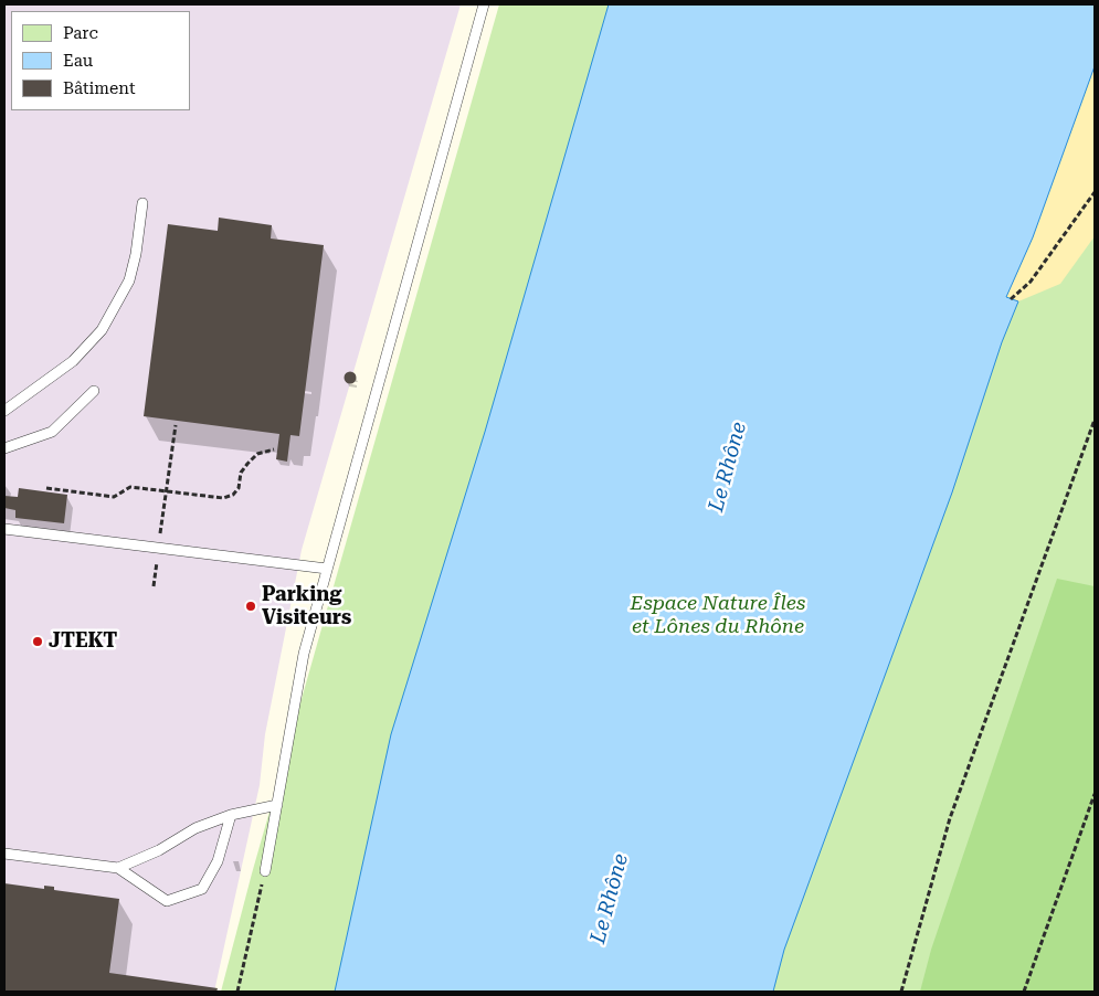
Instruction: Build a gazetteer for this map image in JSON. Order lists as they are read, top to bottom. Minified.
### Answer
{"water":["Le Rhône"],"parks":["Espace Nature Îles et Lônes du Rhône"],"places":["Parking Visiteurs","JTEKT"],"legend":["Parc","Eau","Bâtiment"]}
